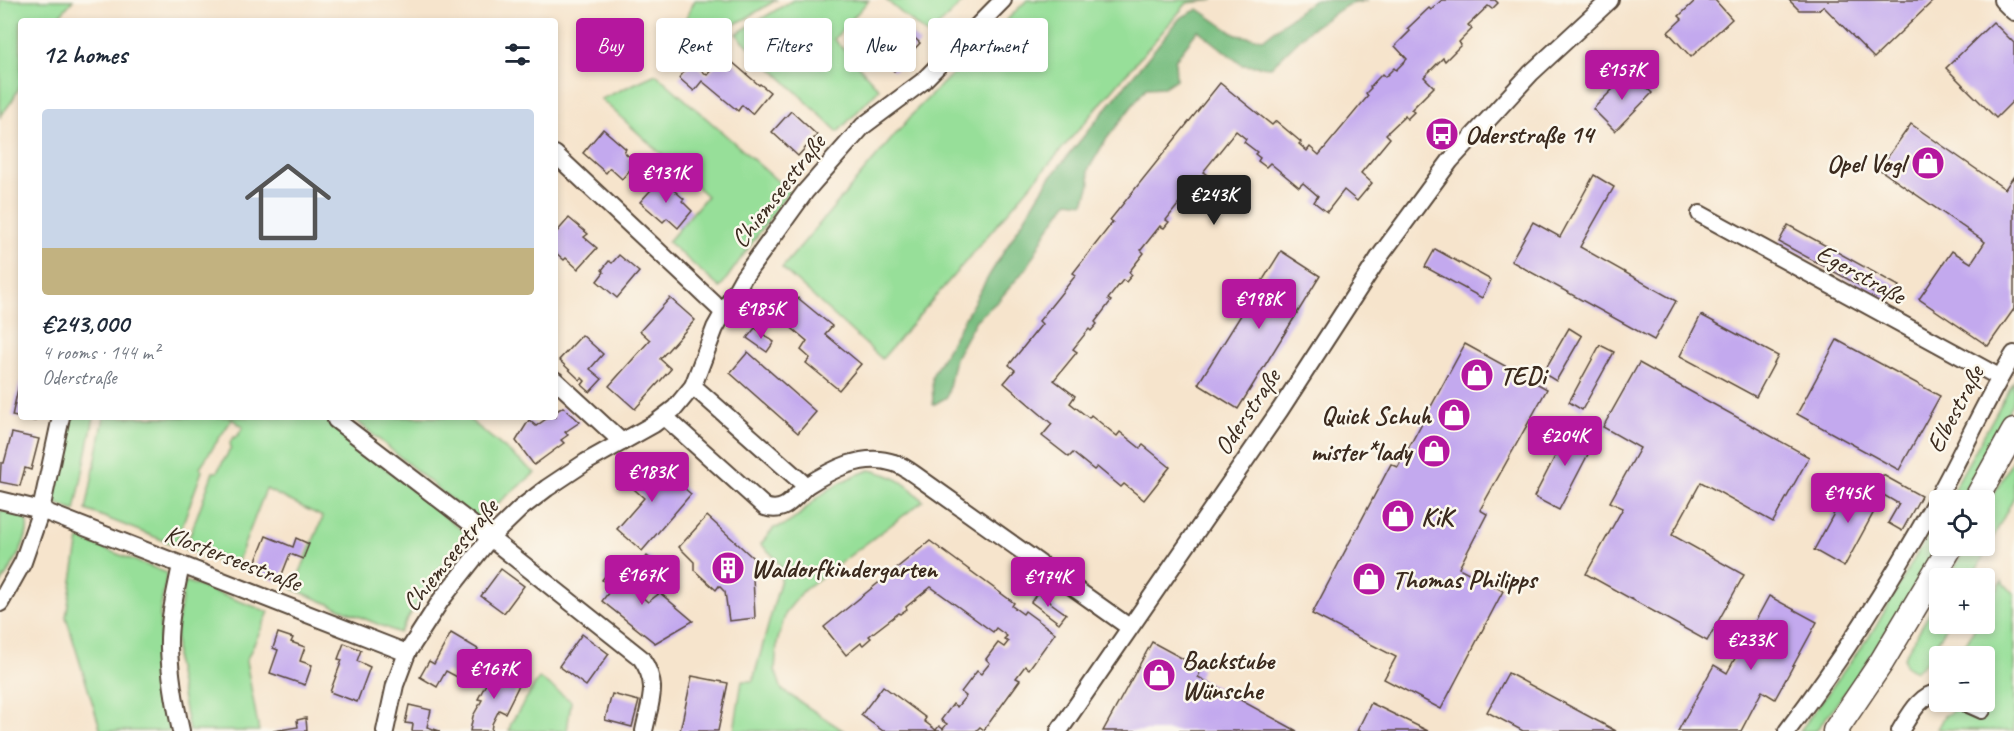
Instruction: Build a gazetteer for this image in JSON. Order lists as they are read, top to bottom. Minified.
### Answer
{"streets":{"street":["Chiemseestraße","Egerstraße","Elbestraße","Oderstraße","Klosterseestraße"]},"crossings":[["Chiemseestraße","Klosterseestraße"],["Egerstraße","Elbestraße"]],"places":{"bus stop":["Oderstraße 14"],"shop":["Opel Vogl","TEDi","Quick Schuh","mister*lady","KiK","Thomas Philipps","Backstube Wünsche"],"building":["Waldorfkindergarten"]},"page":{"chip":["Buy","Rent","Filters","New","Apartment"],"heading":"12 homes","price":["€157K","€131K","€243K","€198K","€185K","€204K","€183K","€145K","€167K","€174K","€233K","€167K"],"list":[{"name":"€243,000","note":"4 rooms · 144 m² · Oderstraße"}],"map_buttons":["+","−"]}}
